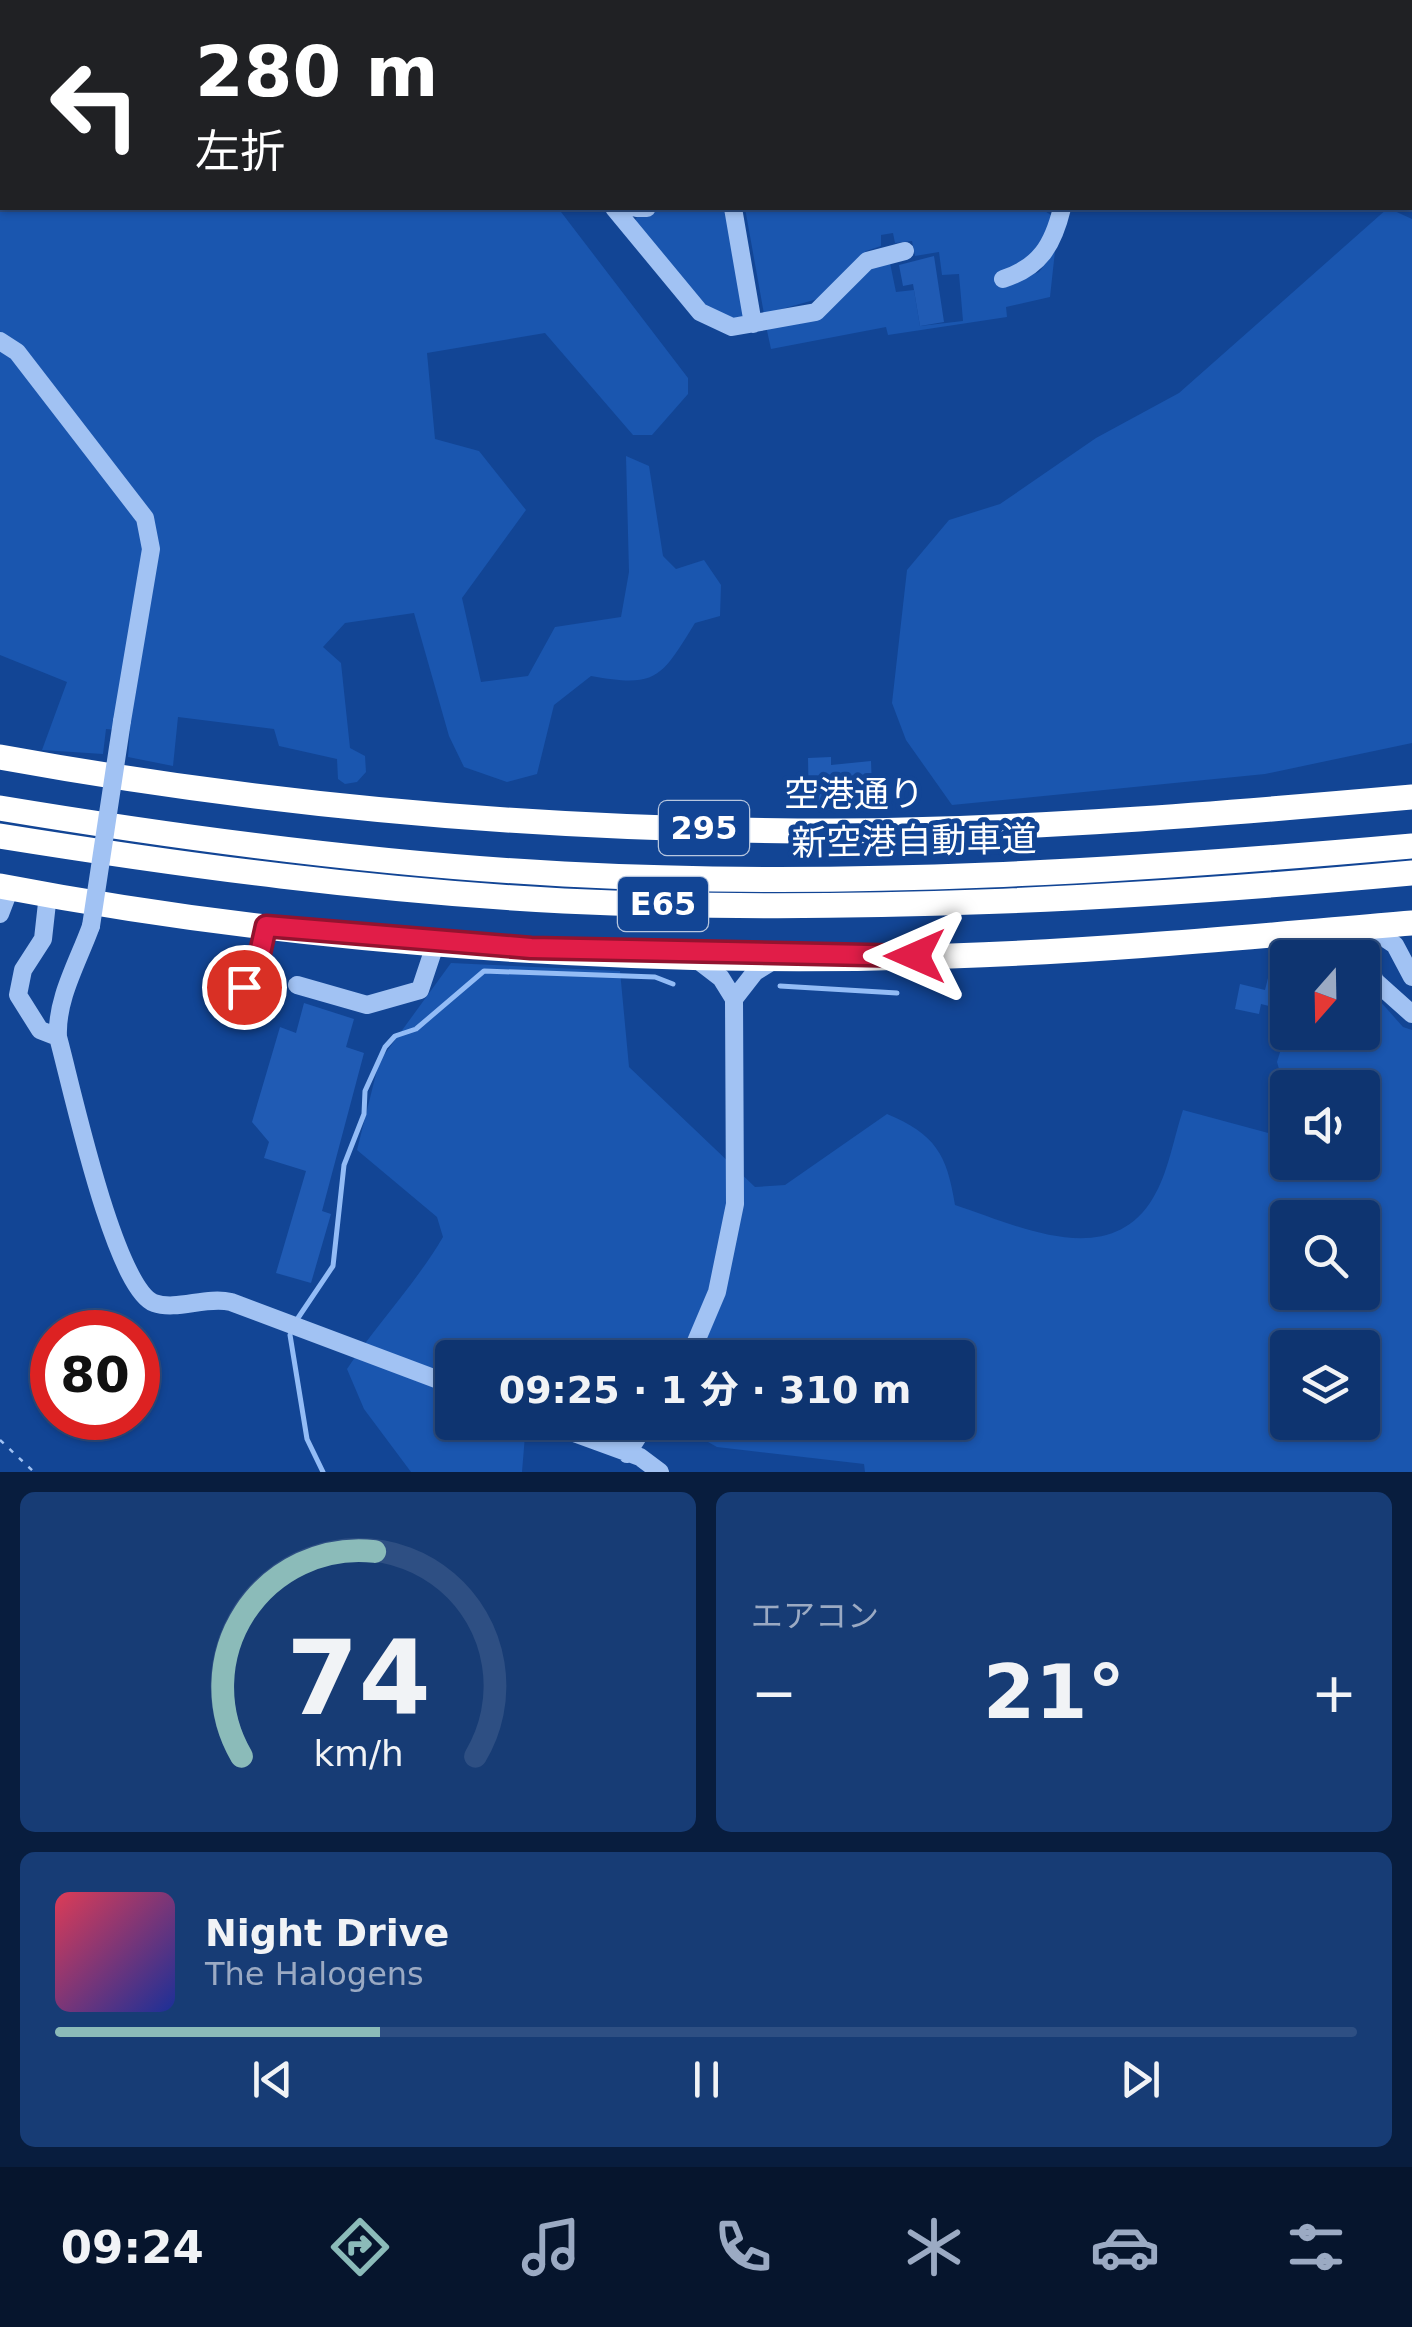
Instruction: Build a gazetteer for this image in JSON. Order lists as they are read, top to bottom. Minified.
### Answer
{"streets":{"highway":["空港通り","295","新空港自動車道","E65"]},"north":"bottom","page":{"turn":["280 m","左折"],"limit":"80","trip":"09:25 · 1 分 · 310 m","tile":"エアコン","heat":["−","21°","+"],"song":["Night Drive","The Halogens"],"tabs":"09:24","gauge":["74","km/h"]}}
